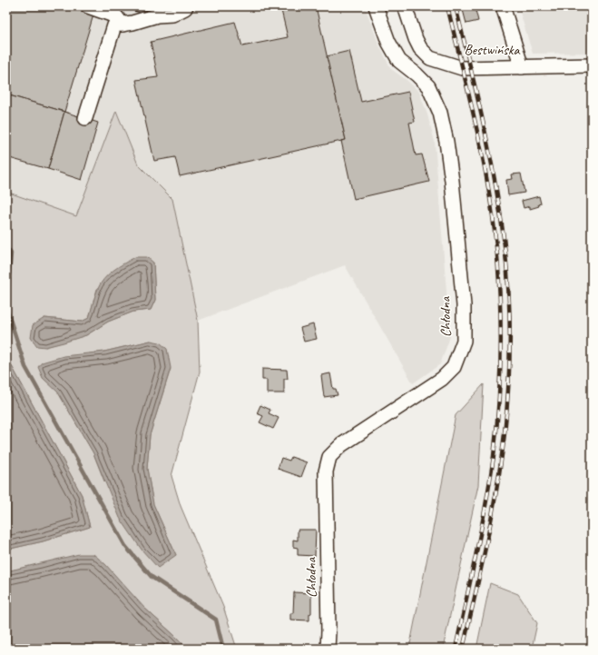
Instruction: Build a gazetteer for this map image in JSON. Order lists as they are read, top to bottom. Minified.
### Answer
{"streets":{"street":["Bestwińska","Chłodna"]}}
